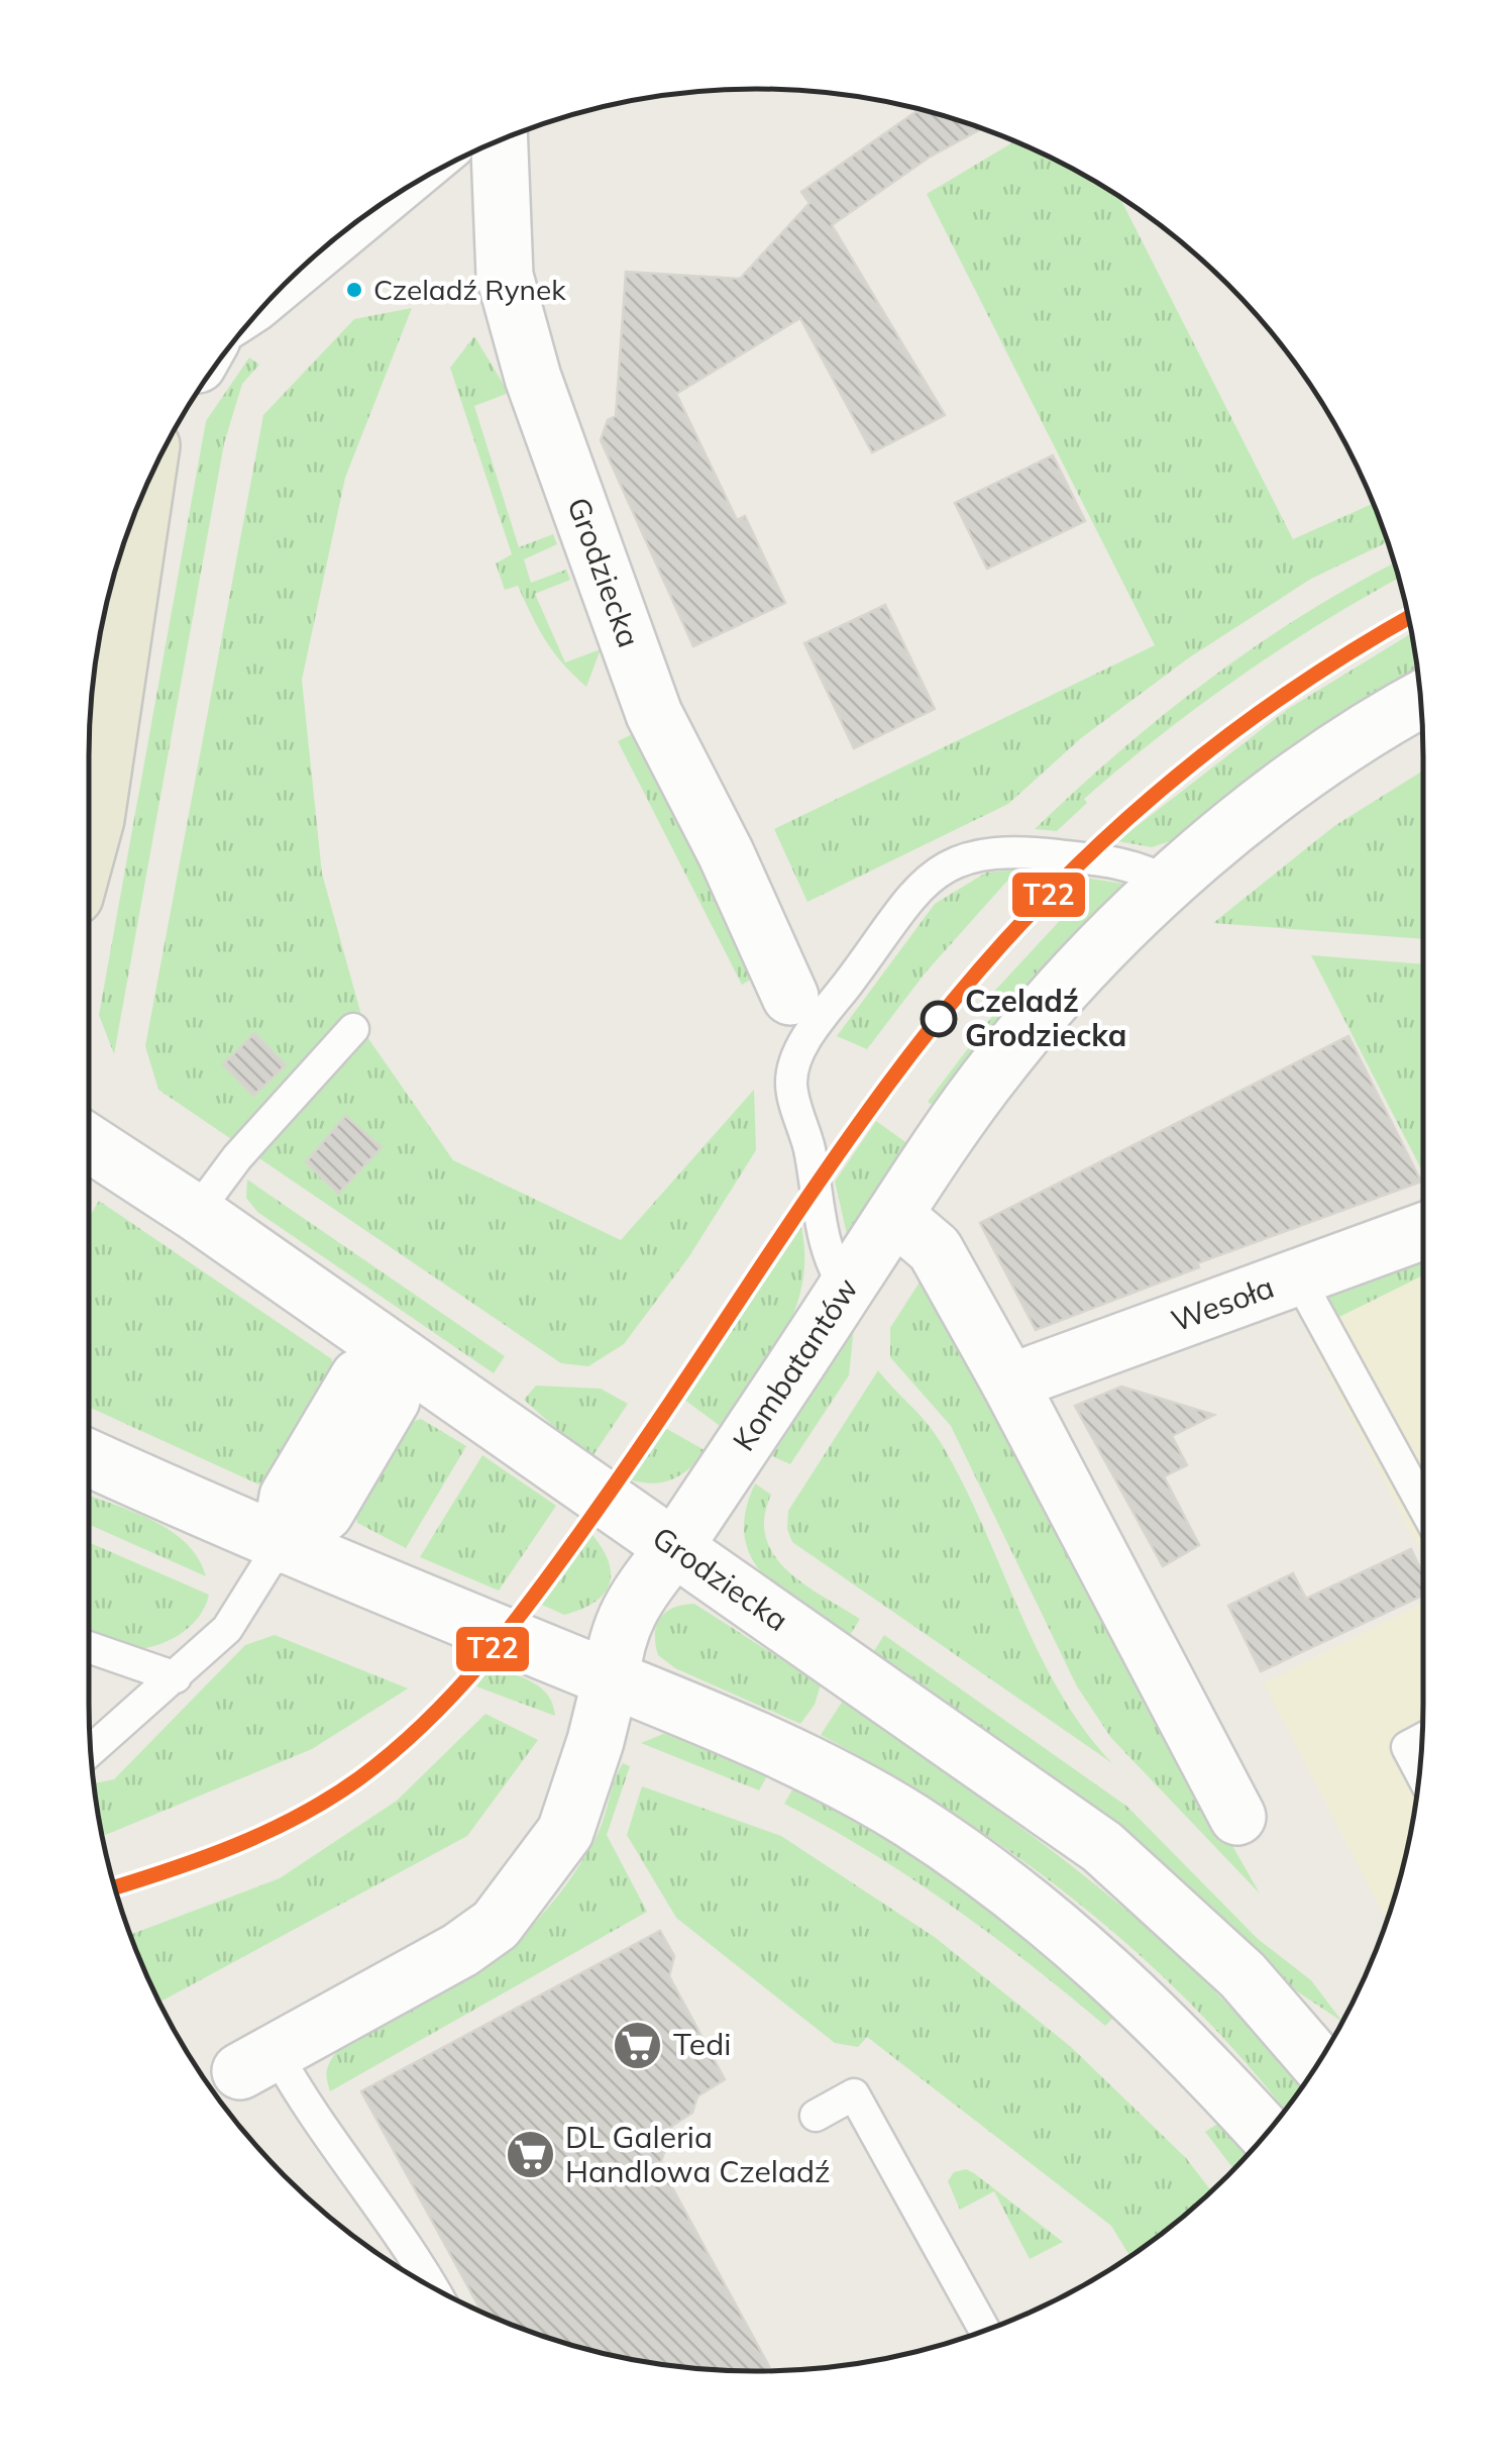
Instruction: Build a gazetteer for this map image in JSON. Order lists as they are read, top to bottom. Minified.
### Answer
{"streets":{"street":["Grodziecka","Wesoła","Kombatantów"]},"crossings":[["Grodziecka","Kombatantów"]],"places":{"other":["Czeladź Rynek","Czeladź Grodziecka"],"supermarket":["Tedi","DL Galeria Handlowa Czeladź"]},"lines":["transit line T22"]}
